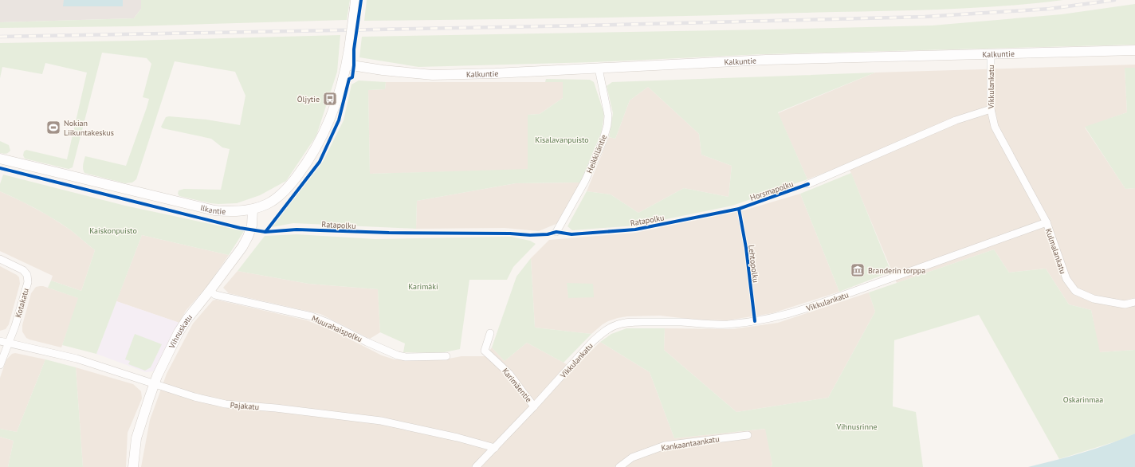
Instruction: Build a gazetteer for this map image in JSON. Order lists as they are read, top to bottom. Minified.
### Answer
{"streets":{"street":["Kalkuntie","Vikkulankatu","Heikkiläntie","Ilkantie","Kulmalankatu","Kotakatu","Muurahaispolku","Vihnuskatu","Karimäentie","Pajakatu","Kankaantaankatu"],"cycle path":["Horsmapolku","Lehtopolku"]},"crossings":[["Kalkuntie","Vikkulankatu"],["Kalkuntie","Heikkiläntie"],["Kalkuntie","Ilkantie"],["Vikkulankatu","Kulmalankatu"],["Vikkulankatu","Karimäentie"],["Vikkulankatu","Pajakatu"],["Ilkantie","Vihnuskatu"],["Kotakatu","Pajakatu"],["Muurahaispolku","Vihnuskatu"],["Vihnuskatu","Pajakatu"]],"parks":["Kisalavanpuisto","Kaiskonpuisto","Karimäki","Oskarinmaa","Vihnusrinne"],"places":{"bus stop":["Öljytie"],"sports":["Nokian Liikuntakeskus"],"museum":["Branderin torppa"]}}
